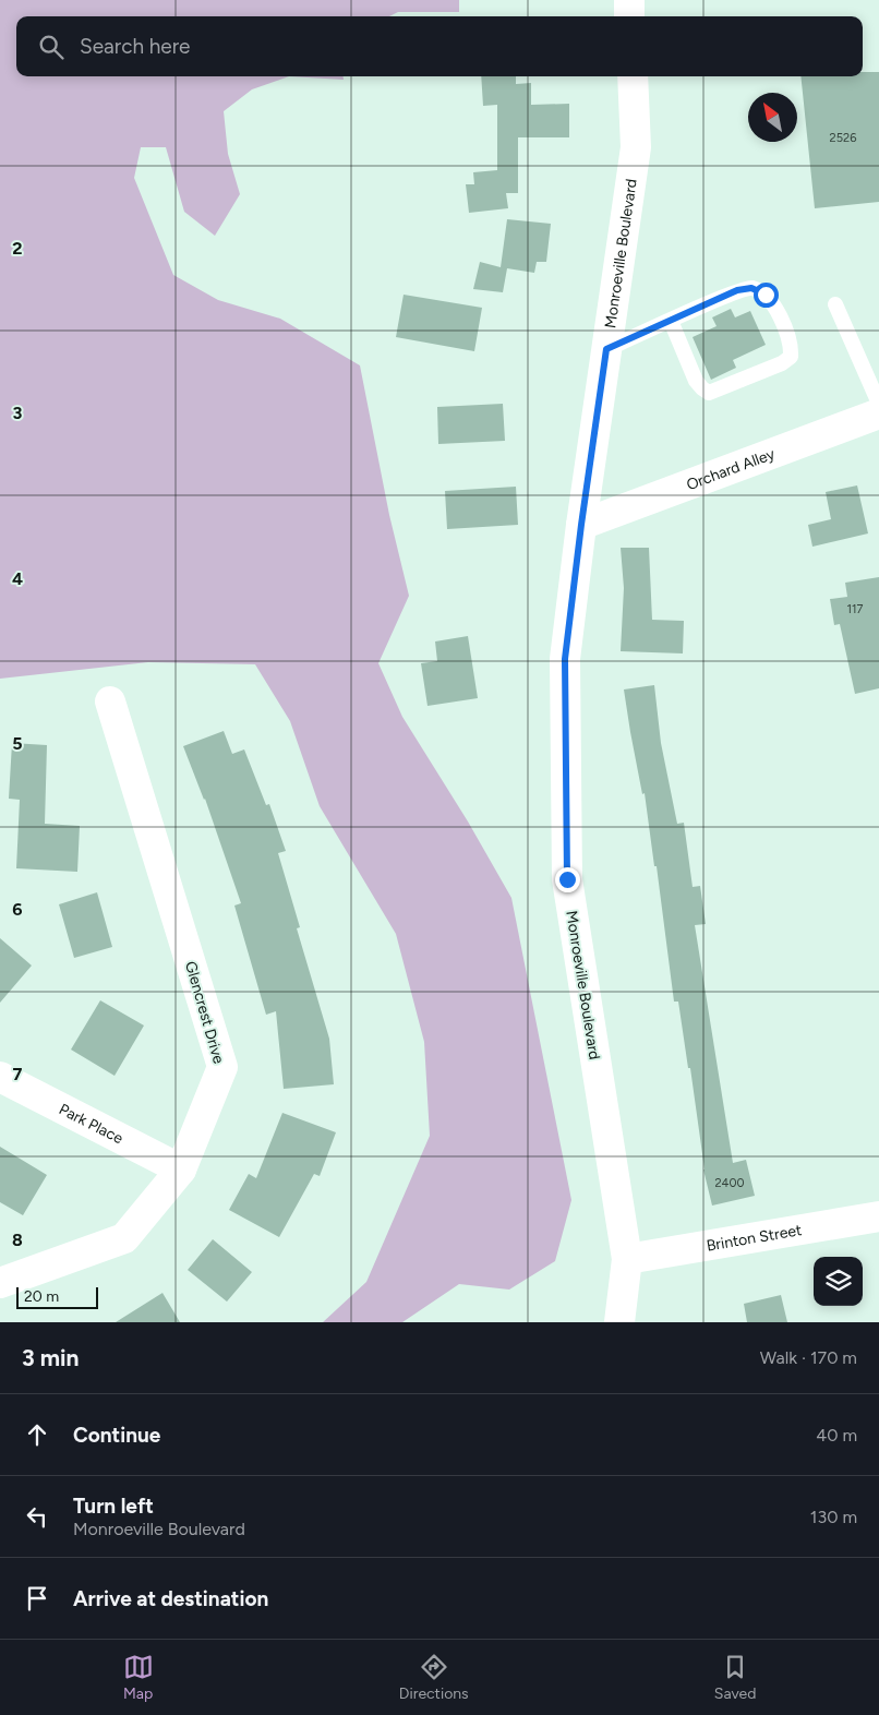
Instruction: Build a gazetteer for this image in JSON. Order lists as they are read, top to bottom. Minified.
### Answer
{"streets":{"street":["Monroeville Boulevard","Orchard Alley","Glencrest Drive","Park Place","Brinton Street"]},"crossings":[["Monroeville Boulevard","Orchard Alley"],["Monroeville Boulevard","Brinton Street"],["Glencrest Drive","Park Place"]],"house_numbers":["2526","117","2400"],"scale_bar":"20 m","north":"top left","page":{"search":"Search here","scale":"20 m","heading":["3 min","Walk · 170 m"],"list":[["Continue","40 m"],["Turn left","Monroeville Boulevard","130 m"],"Arrive at destination"],"nav":["Map","Directions","Saved"]},"grid":{"rows":["2","3","4","5","6","7","8"]}}
